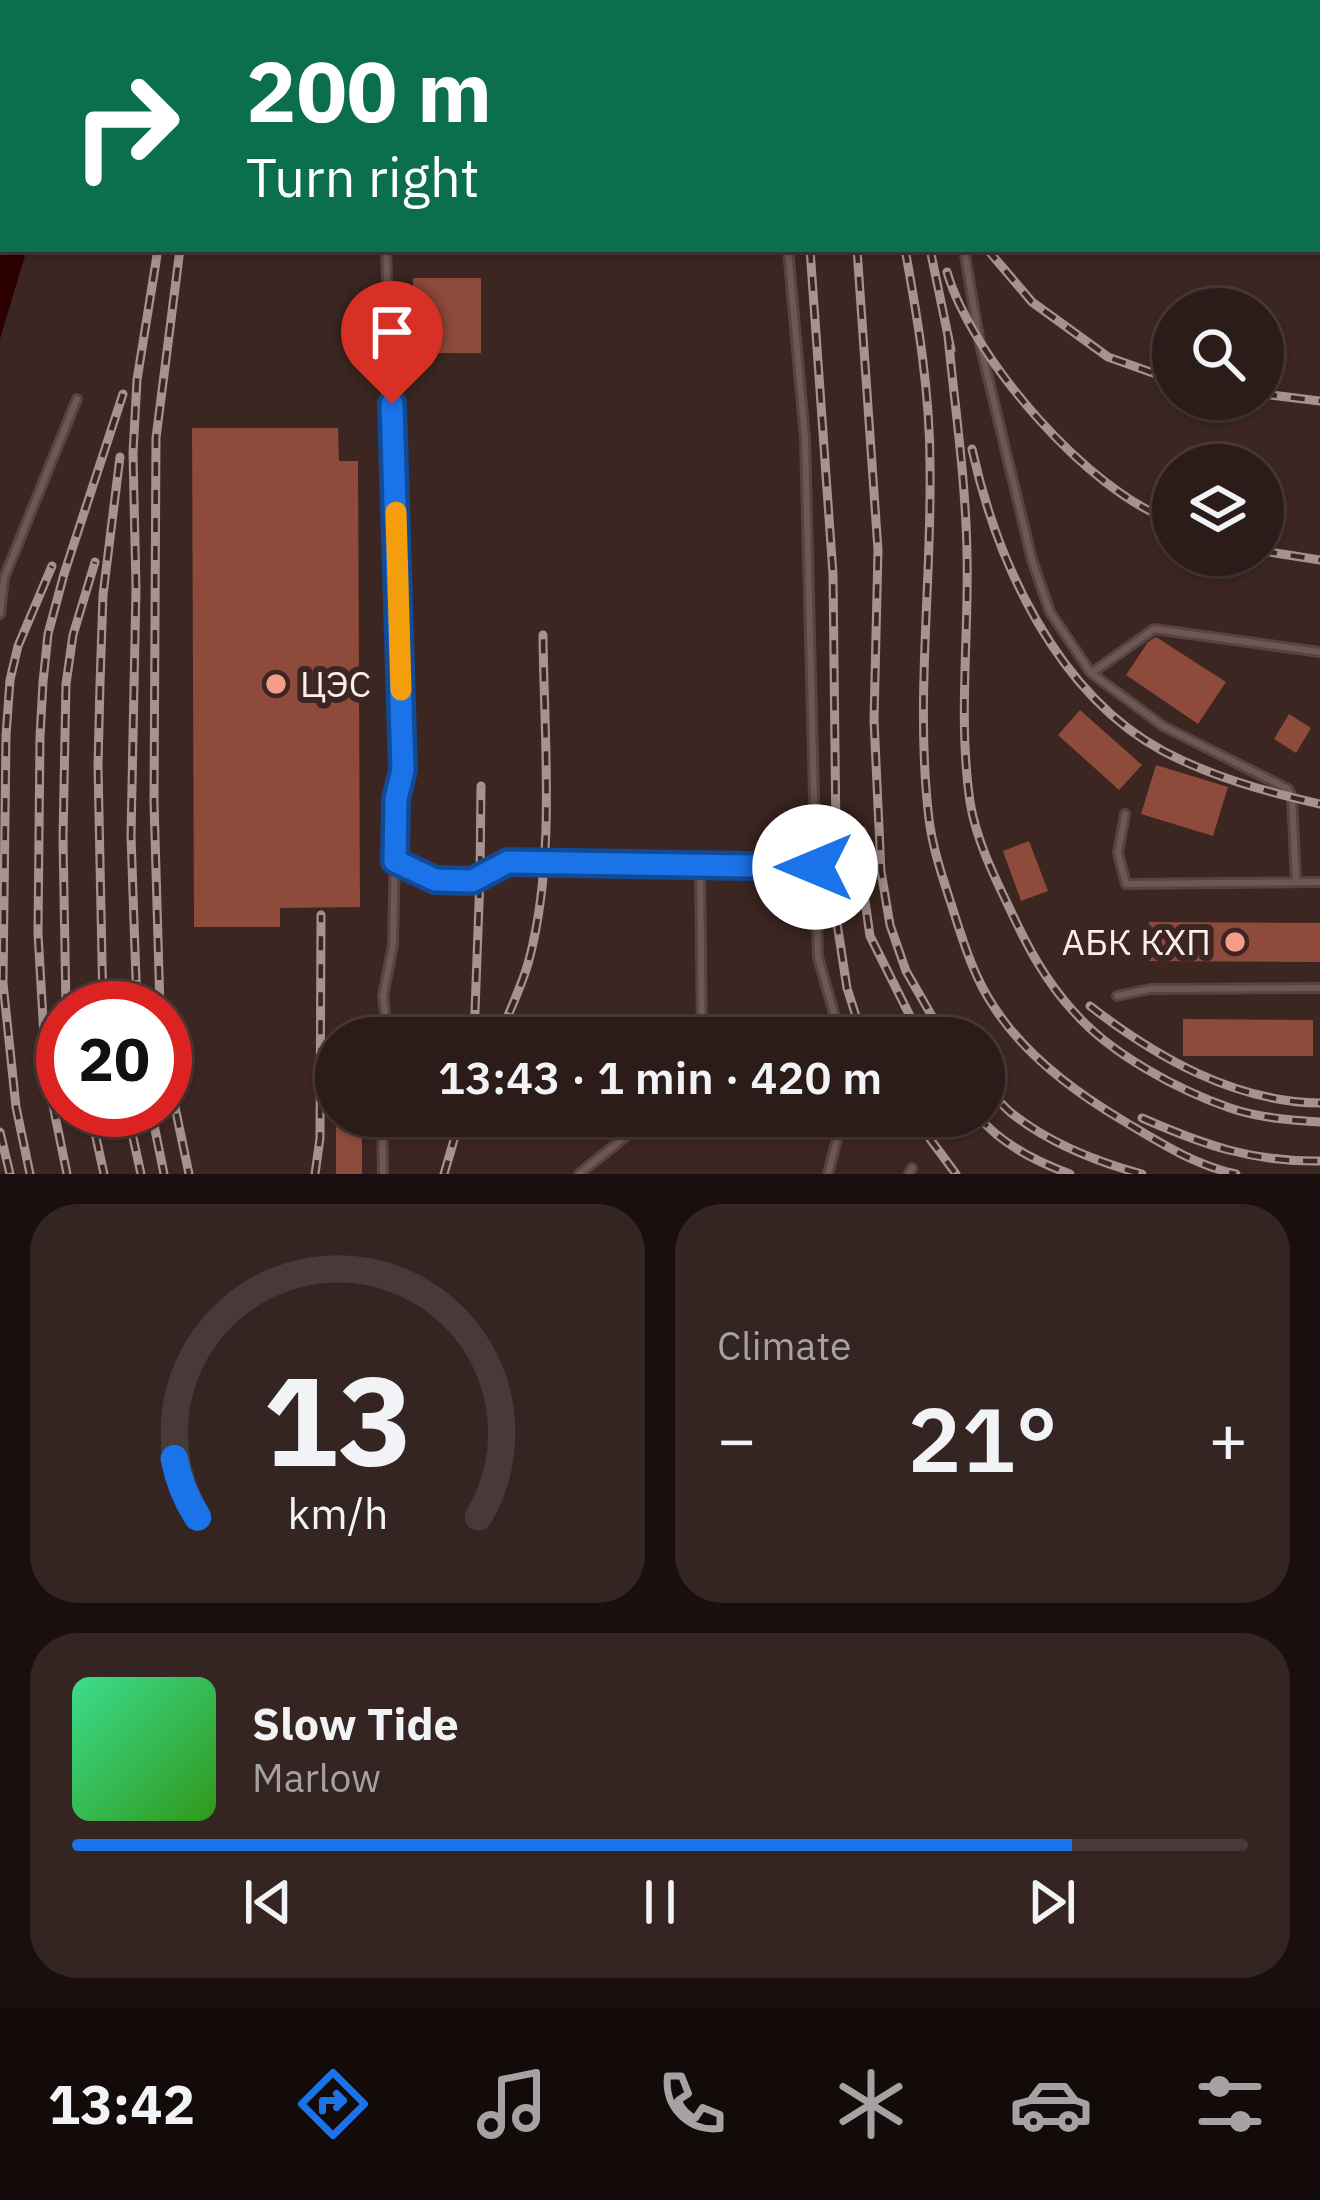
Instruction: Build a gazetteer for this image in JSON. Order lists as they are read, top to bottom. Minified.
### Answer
{"places":["ЦЭС","АБК КХП"],"page":{"turn":["200 m","Turn right"],"limit":"20","trip":"13:43 · 1 min · 420 m","tile":"Climate","heat":["−","21°","+"],"song":["Slow Tide","Marlow"],"tabs":"13:42","gauge":["13","km/h"]}}
